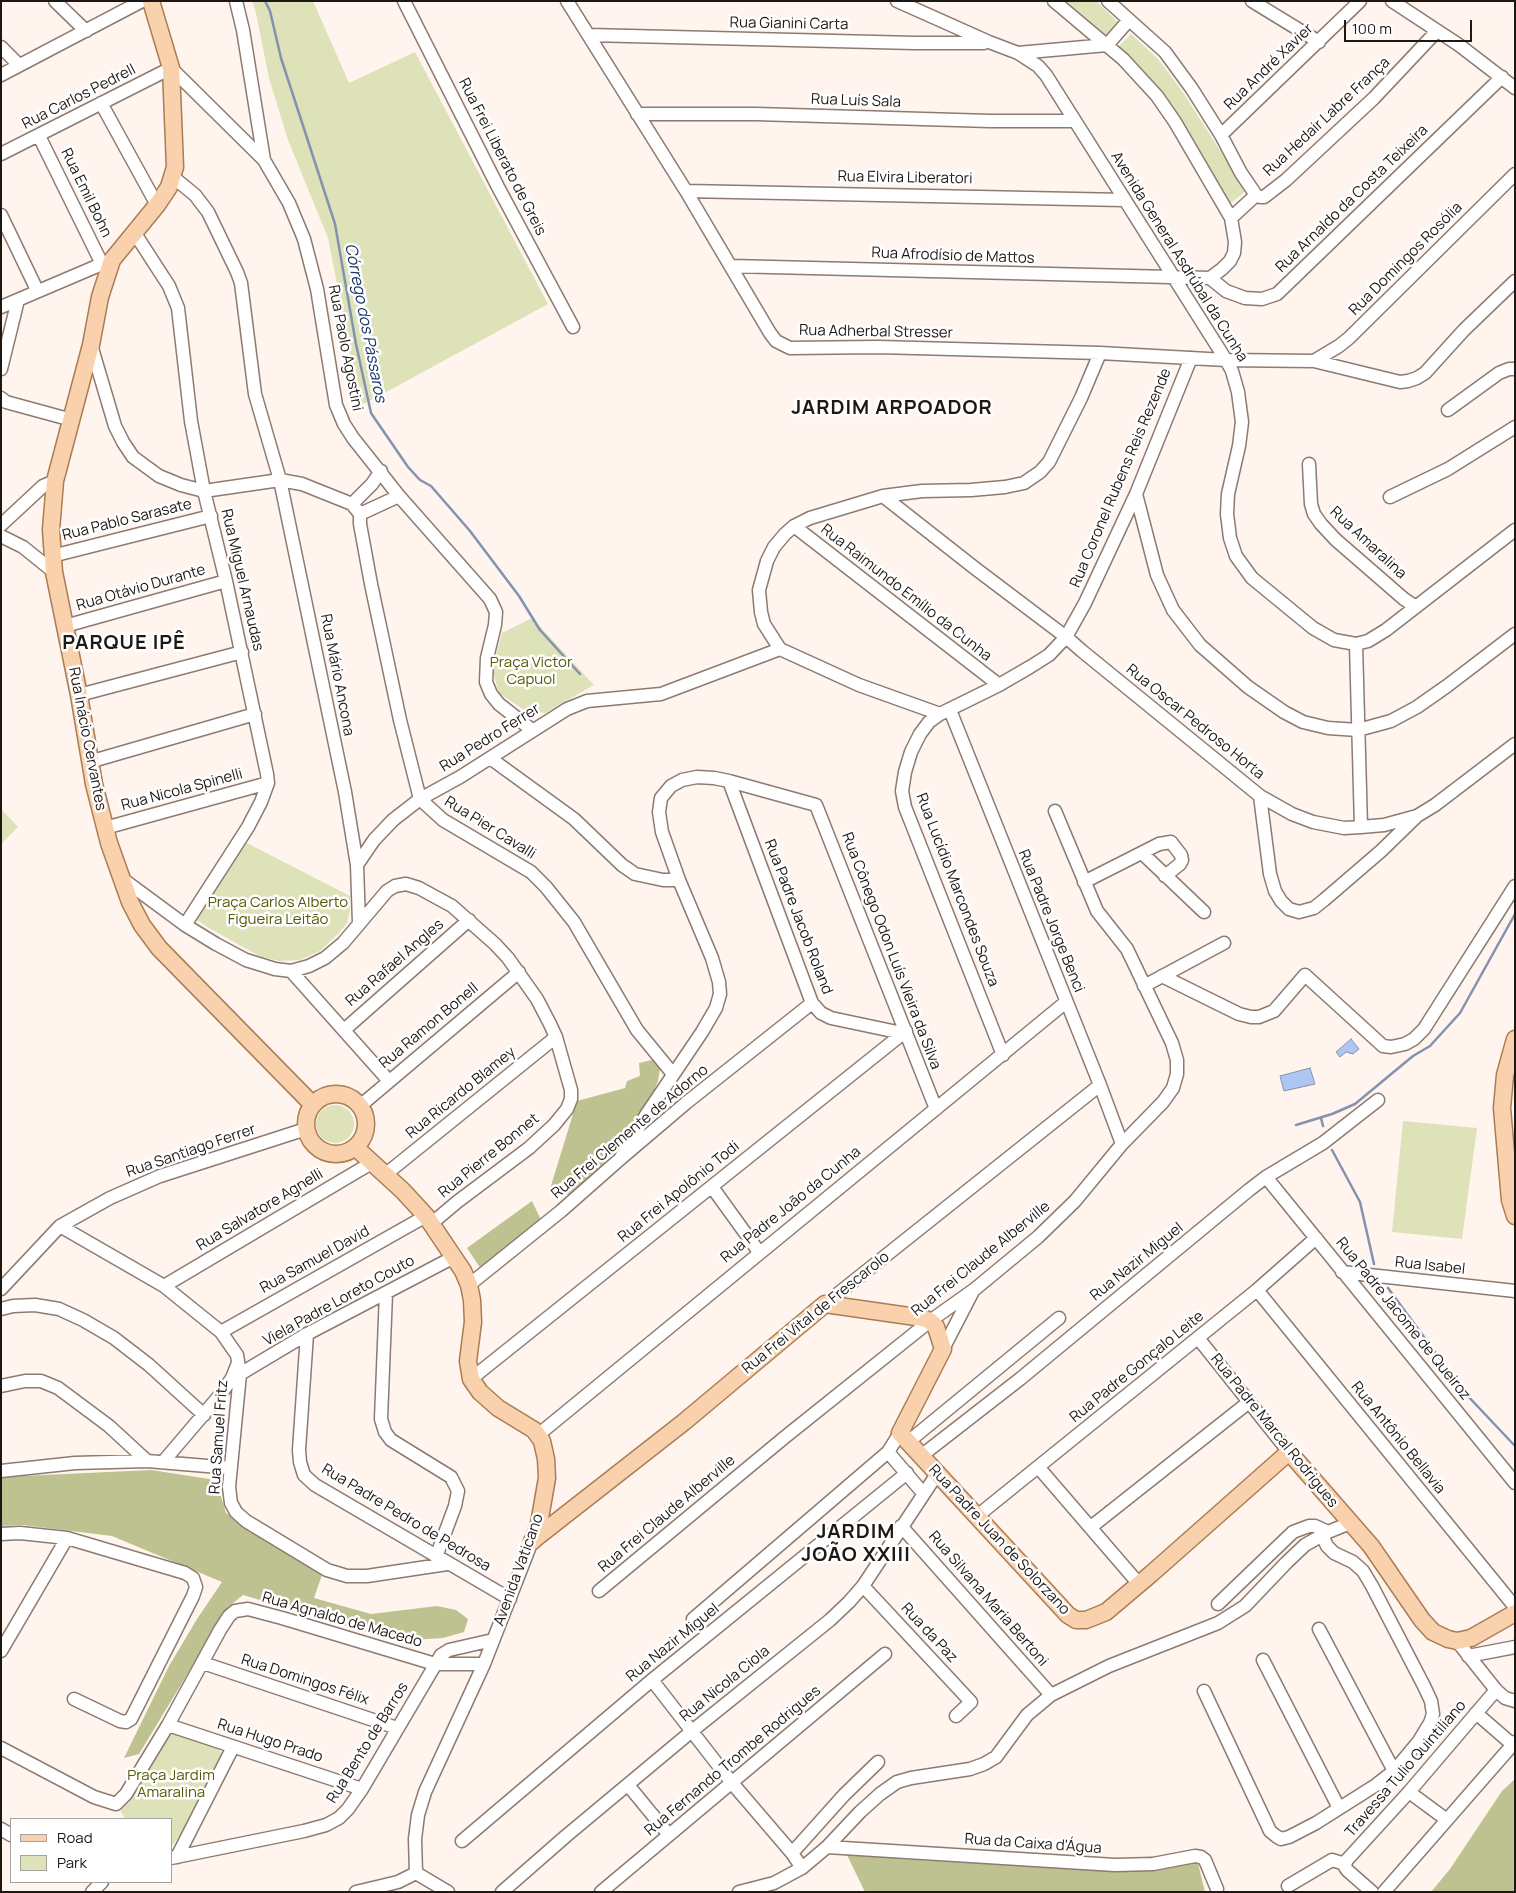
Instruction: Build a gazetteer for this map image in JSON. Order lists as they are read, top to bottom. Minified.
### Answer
{"streets":{"main road":["Rua Inácio Cervantes","Rua Frei Vital de Frescarolo","Rua Padre Marcal Rodrigues","Rua Padre Juan de Solorzano","Avenida Vaticano"],"street":["Rua Gianini Carta","Rua André Xavier","Rua Carlos Pedrell","Rua Luís Sala","Rua Hedair Labre França","Rua Frei Liberato de Greis","Rua Elvira Liberatori","Rua Emil Bohn","Rua Arnaldo da Costa Teixeira","Rua Afrodísio de Mattos","Avenida General Asdrúbal da Cunha","Rua Domingos Rosólia","Rua Adherbal Stresser","Rua Paolo Agostini","Rua Coronel Rubens Reis Rezende","Rua Pablo Sarasate","Rua Amaralina","Rua Miguel Arnaudas","Rua Otávio Durante","Rua Raimundo Emílio da Cunha","Rua Mário Ancona","Rua Oscar Pedroso Horta","Rua Pedro Ferrer","Rua Nicola Spinelli","Rua Pier Cavalli","Rua Lucídio Marcondes Souza","Rua Padre Jacob Roland","Rua Padre Jorge Benci","Rua Cônego Odon Luís Vieira da Silva","Rua Rafael Angles","Rua Ramon Bonell","Rua Ricardo Blamey","Rua Frei Clemente de Adorno","Rua Santiago Ferrer","Rua Pierre Bonnet","Rua Frei Apolônio Todi","Rua Padre João da Cunha","Rua Salvatore Agnelli","Rua Frei Claude Alberville","Rua Samuel David","Rua Nazir Miguel","Rua Isabel","Viela Padre Loreto Couto","Rua Padre Jacome de Queiroz","Rua Padre Gonçalo Leite","Rua Samuel Fritz","Rua Antônio Bellavia","Rua Padre Pedro de Pedrosa","Rua Silvana Maria Bertoni","Rua Agnaldo de Macedo","Rua da Paz","Rua Domingos Félix","Rua Nicola Ciola","Rua Hugo Prado","Rua Bento de Barros","Rua Fernando Trombe Rodrigues","Travessa Tulio Quintiliano","Rua da Caixa d'Água"]},"crossings":[["Rua Gianini Carta","Avenida General Asdrúbal da Cunha"],["Rua Gianini Carta","Rua Adherbal Stresser"],["Rua Carlos Pedrell","Rua Emil Bohn"],["Rua Carlos Pedrell","Rua Inácio Cervantes"],["Rua Luís Sala","Avenida General Asdrúbal da Cunha"],["Rua Luís Sala","Rua Adherbal Stresser"],["Rua Elvira Liberatori","Avenida General Asdrúbal da Cunha"],["Rua Elvira Liberatori","Rua Adherbal Stresser"],["Rua Emil Bohn","Rua Inácio Cervantes"],["Rua Arnaldo da Costa Teixeira","Rua Afrodísio de Mattos"],["Rua Afrodísio de Mattos","Avenida General Asdrúbal da Cunha"],["Rua Afrodísio de Mattos","Rua Adherbal Stresser"],["Avenida General Asdrúbal da Cunha","Rua Adherbal Stresser"],["Rua Domingos Rosólia","Rua Adherbal Stresser"],["Rua Adherbal Stresser","Rua Coronel Rubens Reis Rezende"],["Rua Paolo Agostini","Rua Pedro Ferrer"],["Rua Coronel Rubens Reis Rezende","Rua Raimundo Emílio da Cunha"],["Rua Coronel Rubens Reis Rezende","Rua Oscar Pedroso Horta"],["Rua Coronel Rubens Reis Rezende","Rua Lucídio Marcondes Souza"],["Rua Pablo Sarasate","Rua Miguel Arnaudas"],["Rua Pablo Sarasate","Rua Inácio Cervantes"],["Rua Miguel Arnaudas","Rua Otávio Durante"],["Rua Miguel Arnaudas","Rua Inácio Cervantes"],["Rua Miguel Arnaudas","Rua Nicola Spinelli"],["Rua Otávio Durante","Rua Inácio Cervantes"],["Rua Raimundo Emílio da Cunha","Rua Lucídio Marcondes Souza"],["Rua Mário Ancona","Rua Pedro Ferrer"],["Rua Mário Ancona","Rua Inácio Cervantes"],["Rua Mário Ancona","Rua Pierre Bonnet"],["Rua Pedro Ferrer","Rua Pier Cavalli"],["Rua Inácio Cervantes","Rua Nicola Spinelli"],["Rua Inácio Cervantes","Rua Ramon Bonell"],["Rua Inácio Cervantes","Rua Santiago Ferrer"],["Rua Lucídio Marcondes Souza","Rua Padre Jorge Benci"],["Rua Lucídio Marcondes Souza","Rua Padre João da Cunha"],["Rua Padre Jacob Roland","Rua Cônego Odon Luís Vieira da Silva"],["Rua Padre Jacob Roland","Rua Frei Clemente de Adorno"],["Rua Padre Jacob Roland","Rua Frei Apolônio Todi"],["Rua Padre Jorge Benci","Rua Padre João da Cunha"],["Rua Padre Jorge Benci","Rua Frei Claude Alberville"],["Rua Padre Jorge Benci","Rua Frei Vital de Frescarolo"],["Rua Cônego Odon Luís Vieira da Silva","Rua Frei Apolônio Todi"],["Rua Cônego Odon Luís Vieira da Silva","Rua Padre João da Cunha"],["Rua Rafael Angles","Rua Pierre Bonnet"],["Rua Ramon Bonell","Rua Santiago Ferrer"],["Rua Ramon Bonell","Rua Pierre Bonnet"],["Rua Ricardo Blamey","Rua Pierre Bonnet"],["Rua Santiago Ferrer","Rua Samuel Fritz"],["Rua Pierre Bonnet","Rua Samuel David"],["Rua Padre João da Cunha","Avenida Vaticano"],["Rua Salvatore Agnelli","Rua Samuel Fritz"],["Rua Samuel David","Rua Samuel Fritz"],["Rua Nazir Miguel","Rua Padre Jacome de Queiroz"],["Rua Nazir Miguel","Rua Padre Juan de Solorzano"],["Rua Isabel","Rua Padre Jacome de Queiroz"],["Viela Padre Loreto Couto","Rua Samuel Fritz"],["Viela Padre Loreto Couto","Rua Padre Pedro de Pedrosa"],["Rua Frei Vital de Frescarolo","Avenida Vaticano"],["Rua Padre Jacome de Queiroz","Rua Padre Gonçalo Leite"],["Rua Padre Gonçalo Leite","Rua Padre Marcal Rodrigues"],["Rua Padre Gonçalo Leite","Rua Antônio Bellavia"],["Rua Padre Gonçalo Leite","Rua Padre Juan de Solorzano"],["Rua Padre Marcal Rodrigues","Rua Padre Juan de Solorzano"],["Rua Samuel Fritz","Rua Padre Pedro de Pedrosa"],["Rua Padre Pedro de Pedrosa","Avenida Vaticano"],["Rua Padre Juan de Solorzano","Rua Nicola Ciola"],["Avenida Vaticano","Rua Bento de Barros"],["Rua Silvana Maria Bertoni","Rua Nicola Ciola"],["Rua Agnaldo de Macedo","Rua Domingos Félix"],["Rua Agnaldo de Macedo","Rua Hugo Prado"],["Rua Agnaldo de Macedo","Rua Bento de Barros"],["Rua da Paz","Rua Nicola Ciola"],["Rua Domingos Félix","Rua Bento de Barros"],["Rua Hugo Prado","Rua Bento de Barros"]],"districts":["JARDIM ARPOADOR","PARQUE IPÊ","JARDIM JOÃO XXIII"],"water":["Córrego dos Pássaros"],"parks":["Praça Victor Capuol","Praça Carlos Alberto Figueira Leitão","Praça Jardim Amaralina"],"legend":["Road","Park"],"scale_bar":"100 m"}
